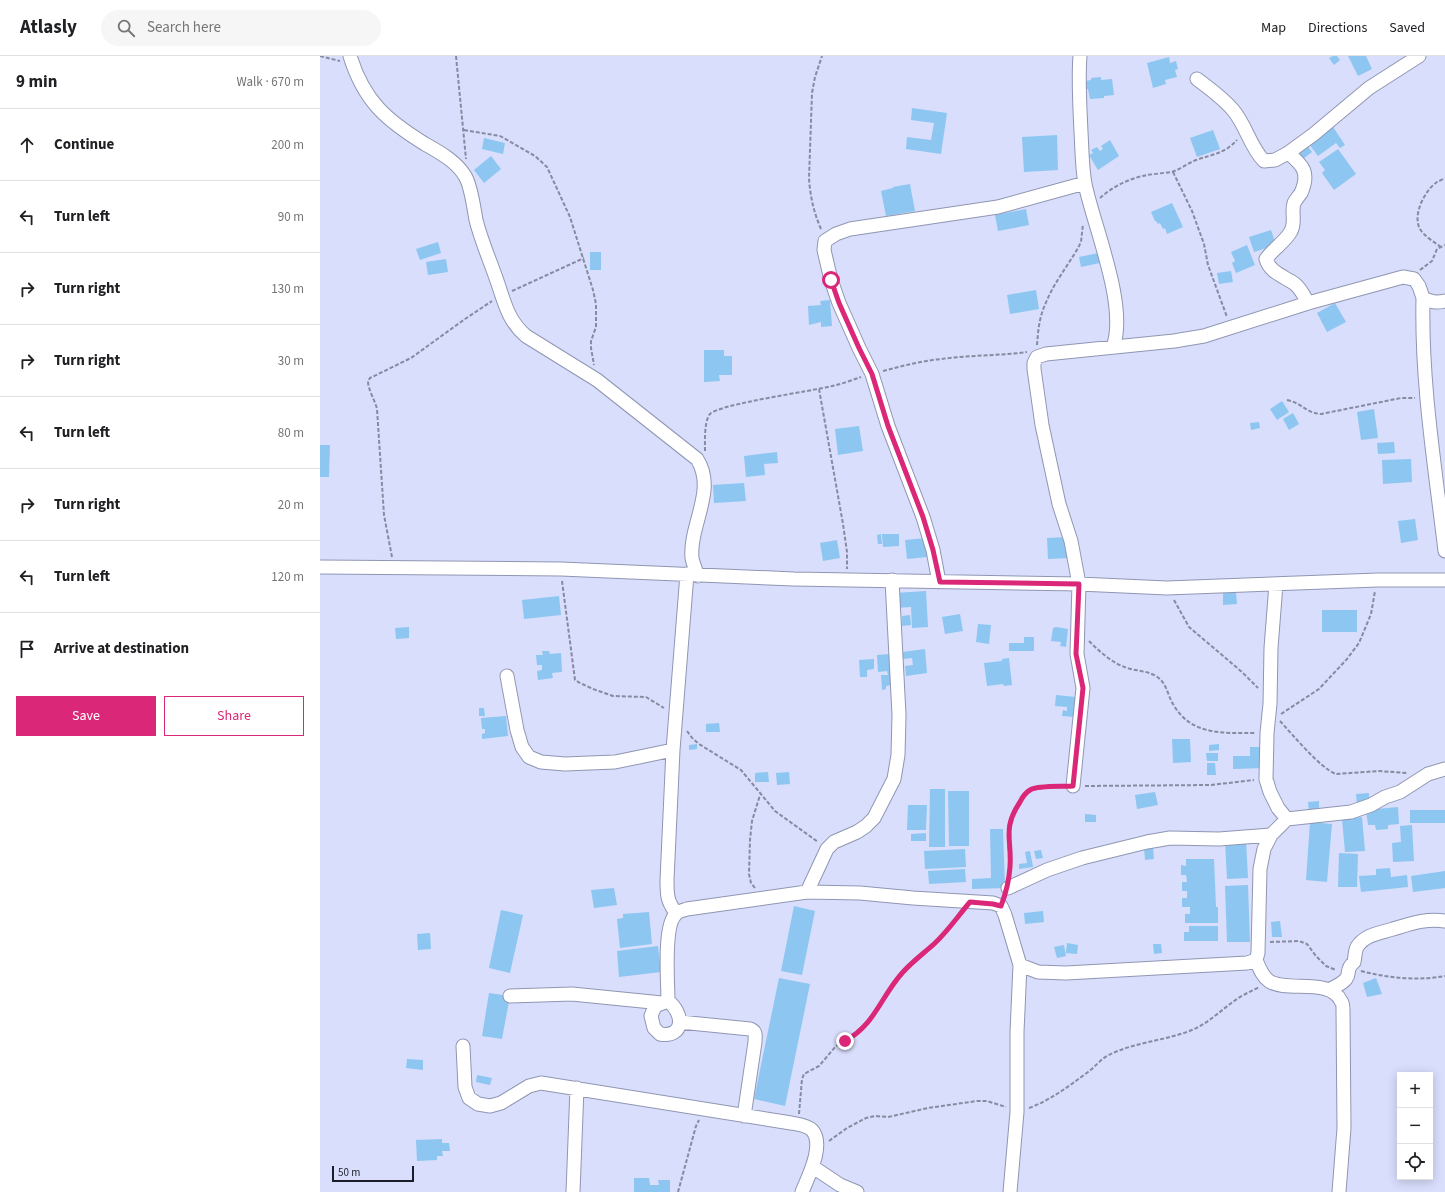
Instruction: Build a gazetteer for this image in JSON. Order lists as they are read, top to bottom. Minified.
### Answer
{"scale_bar":"50 m","page":{"header":"Atlasly","search":"Search here","nav":["Map","Directions","Saved"],"heading":["9 min","Walk · 670 m"],"list":[["Continue","200 m"],["Turn left","90 m"],["Turn right","130 m"],["Turn right","30 m"],["Turn left","80 m"],["Turn right","20 m"],["Turn left","120 m"],"Arrive at destination"],"buttons":["Save","Share"],"map_buttons":["+","−"],"scale":"50 m"}}
